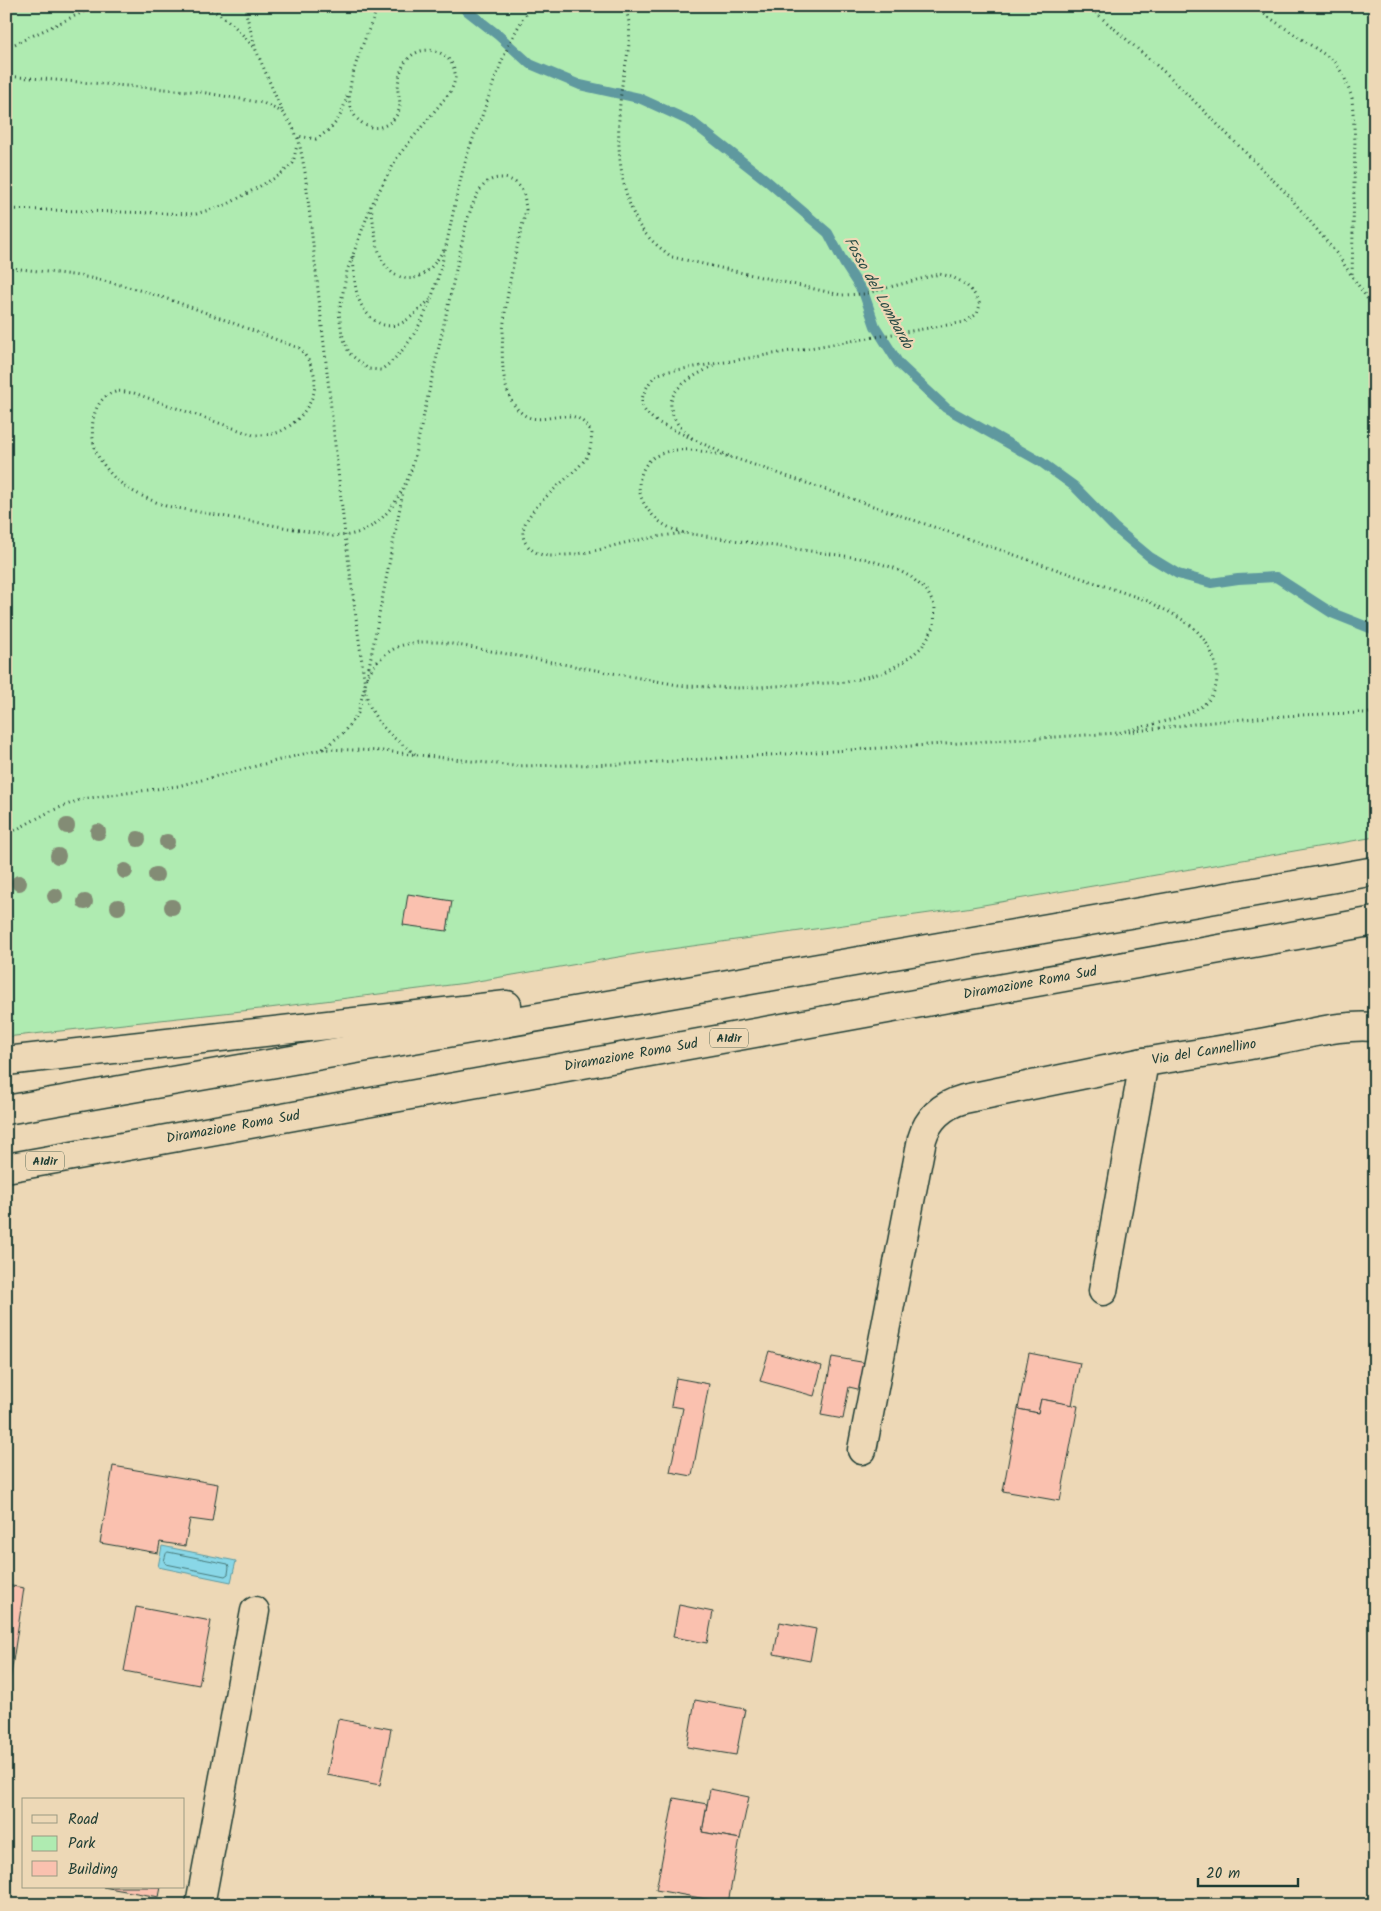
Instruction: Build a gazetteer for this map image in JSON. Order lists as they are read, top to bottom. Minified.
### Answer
{"streets":{"main road":["Diramazione Roma Sud","A1dir","Via del Cannellino"]},"water":["Fosso del Lombardo"],"legend":["Road","Park","Building"],"scale_bar":"20 m"}
